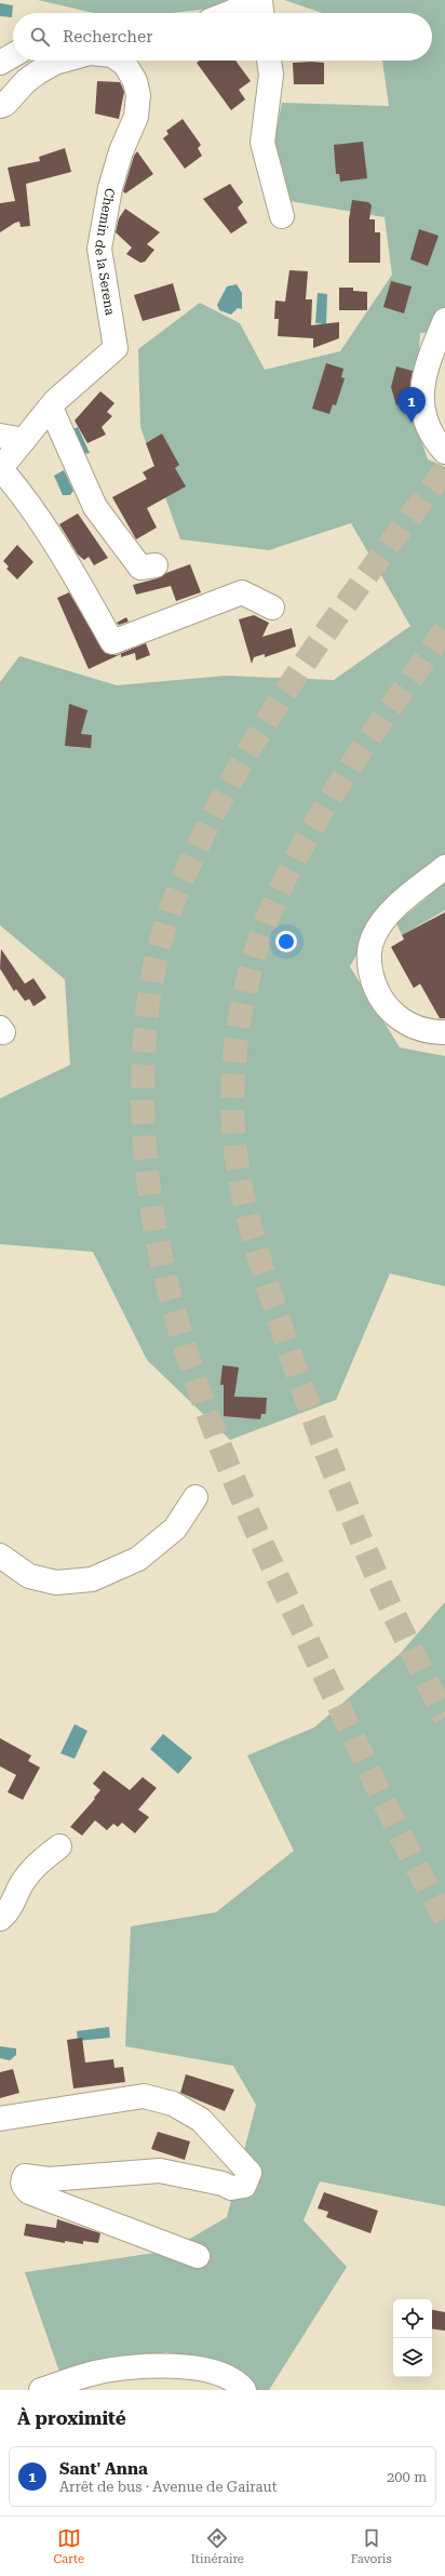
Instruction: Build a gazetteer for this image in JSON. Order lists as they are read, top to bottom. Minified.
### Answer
{"streets":{"street":["Chemin de la Serena"]},"page":{"search":"Rechercher","pins":"1","heading":"À proximité","list":[{"mark":"1","name":"Sant' Anna","note":"Arrêt de bus · Avenue de Gairaut","value":"200 m"}],"nav":["Carte","Itinéraire","Favoris"]}}
